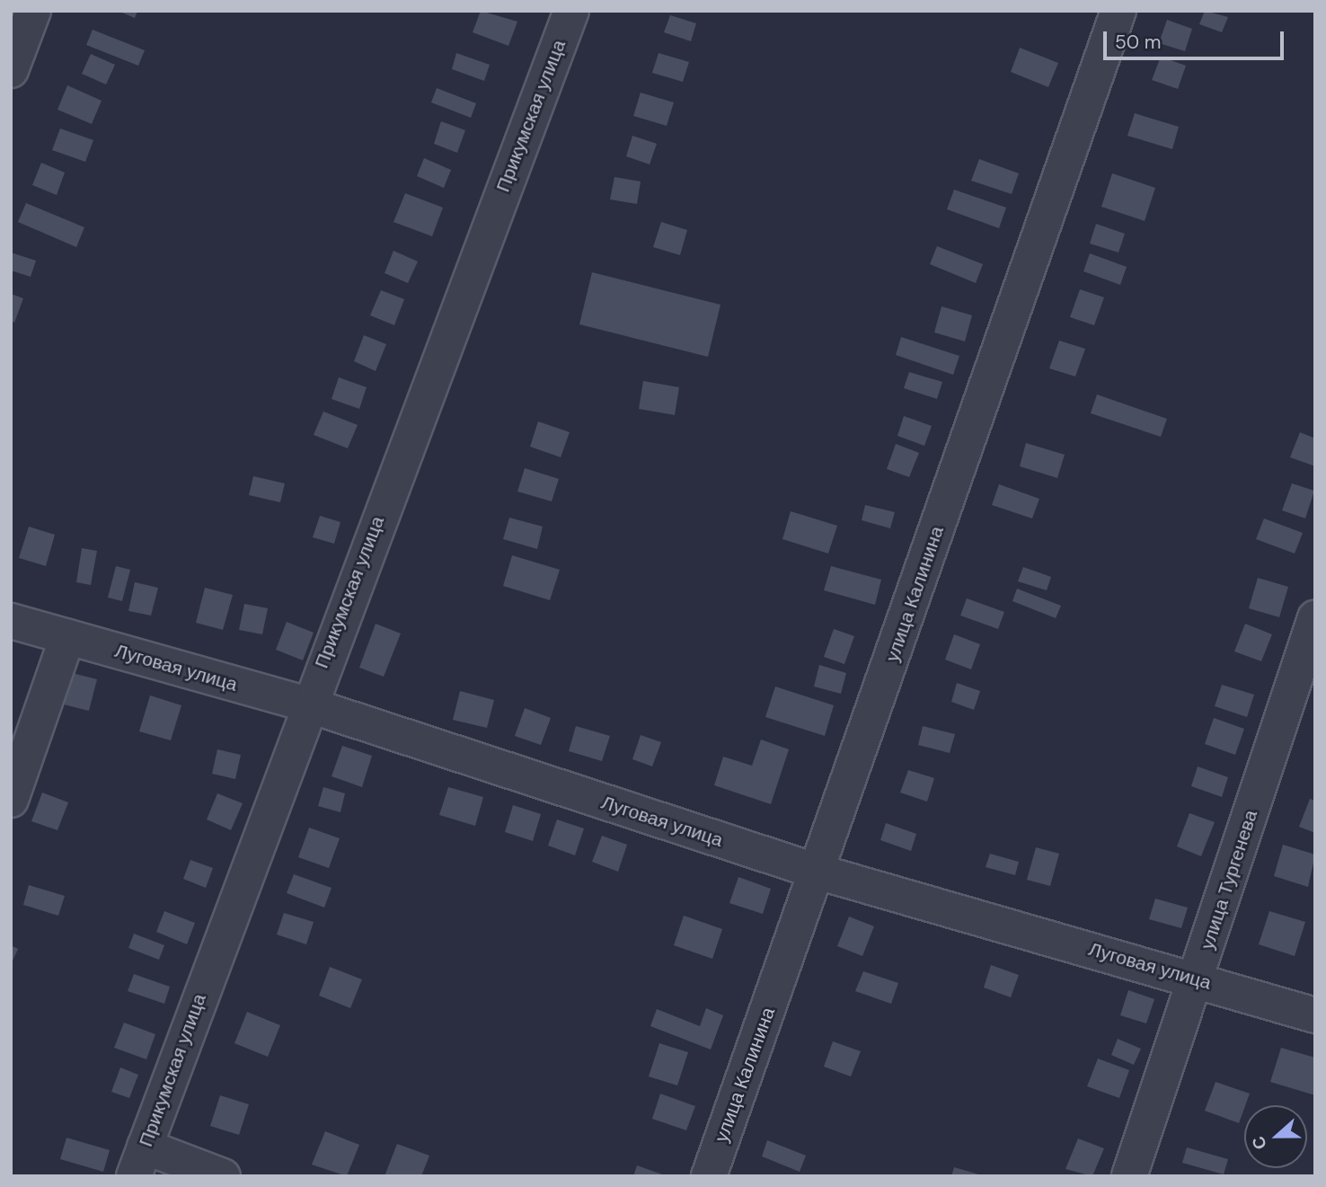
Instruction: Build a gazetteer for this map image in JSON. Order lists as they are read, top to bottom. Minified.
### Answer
{"streets":{"street":["Прикумская улица","улица Калинина","Луговая улица","улица Тургенева"]},"crossings":[["Прикумская улица","Луговая улица"],["улица Калинина","Луговая улица"],["Луговая улица","улица Тургенева"]],"scale_bar":"50 m","north":"left"}
